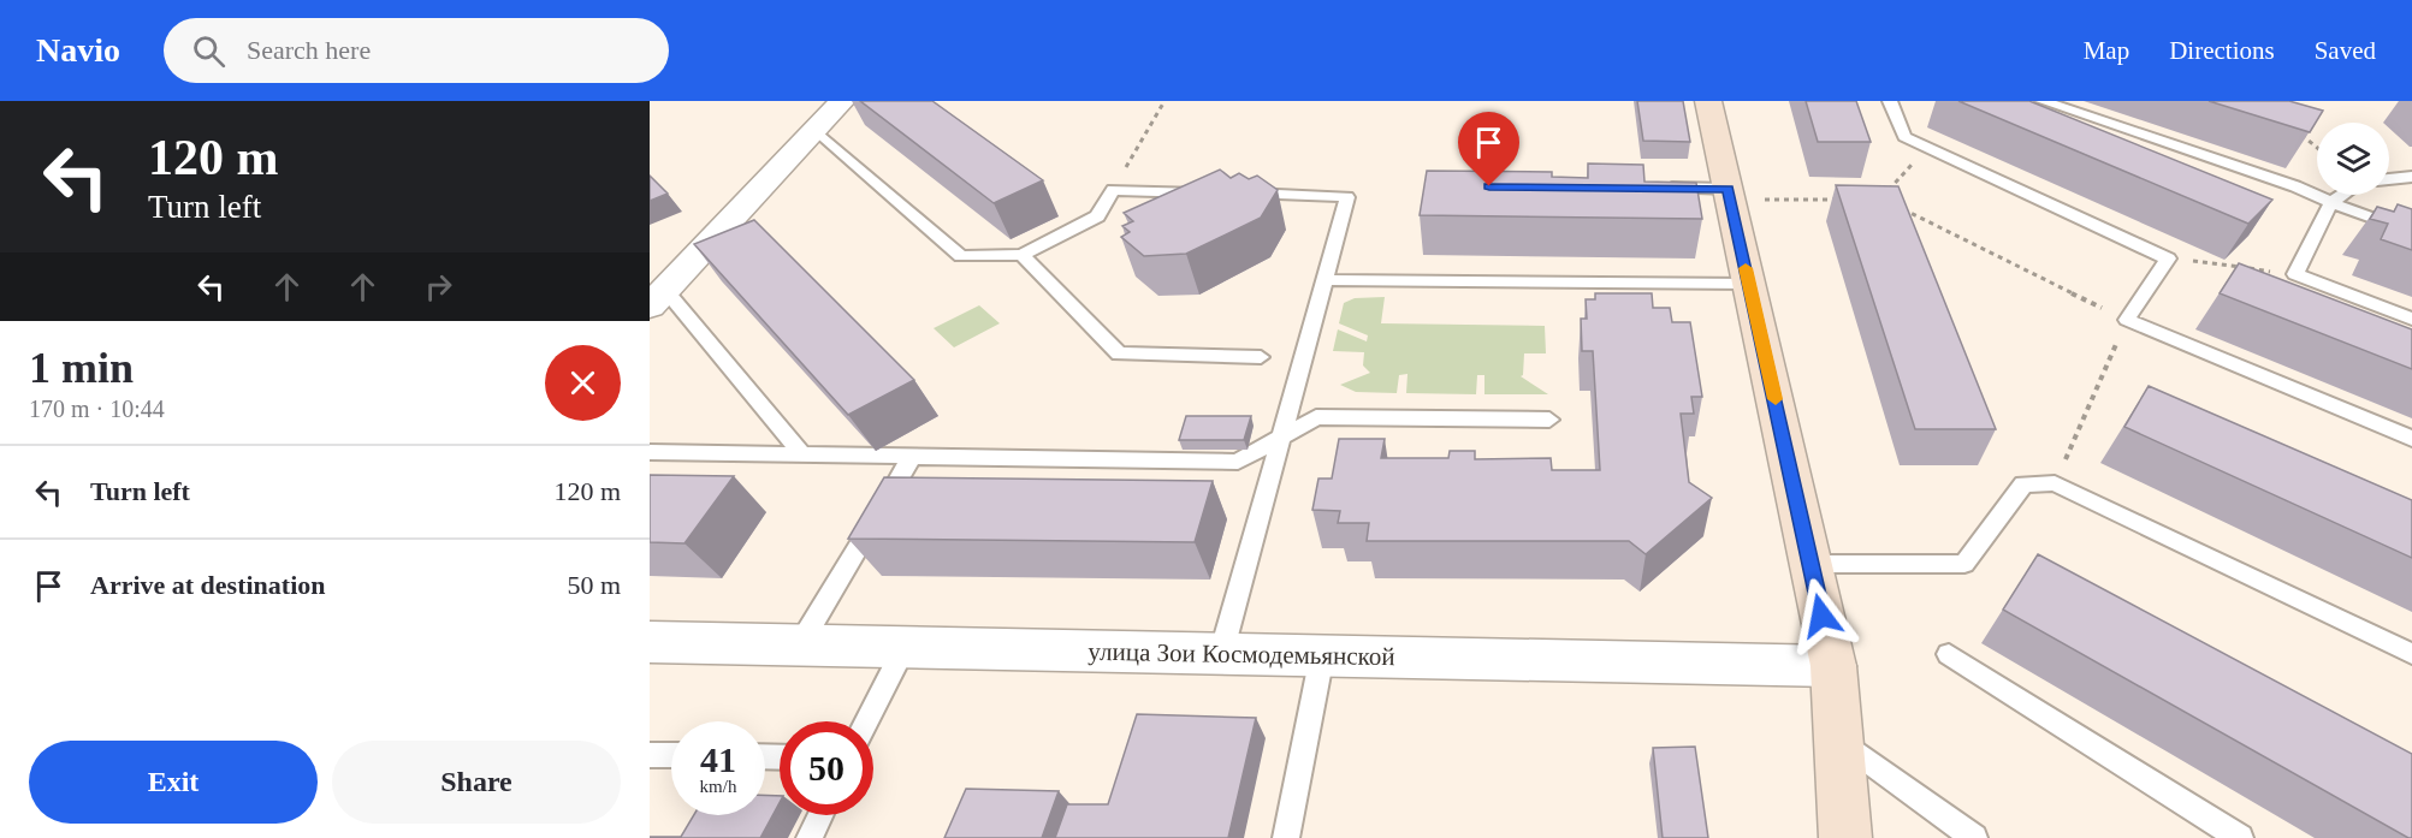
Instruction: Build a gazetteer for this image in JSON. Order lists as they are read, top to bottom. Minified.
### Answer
{"streets":{"street":["улица Зои Космодемьянской"]},"page":{"header":"Navio","search":"Search here","nav":["Map","Directions","Saved"],"turn":["120 m","Turn left"],"heading":["1 min","170 m · 10:44"],"list":[{"name":"Turn left","value":"120 m"},{"name":"Arrive at destination","value":"50 m"}],"speed":"41 km/h","limit":"50","buttons":["Exit","Share"]}}
